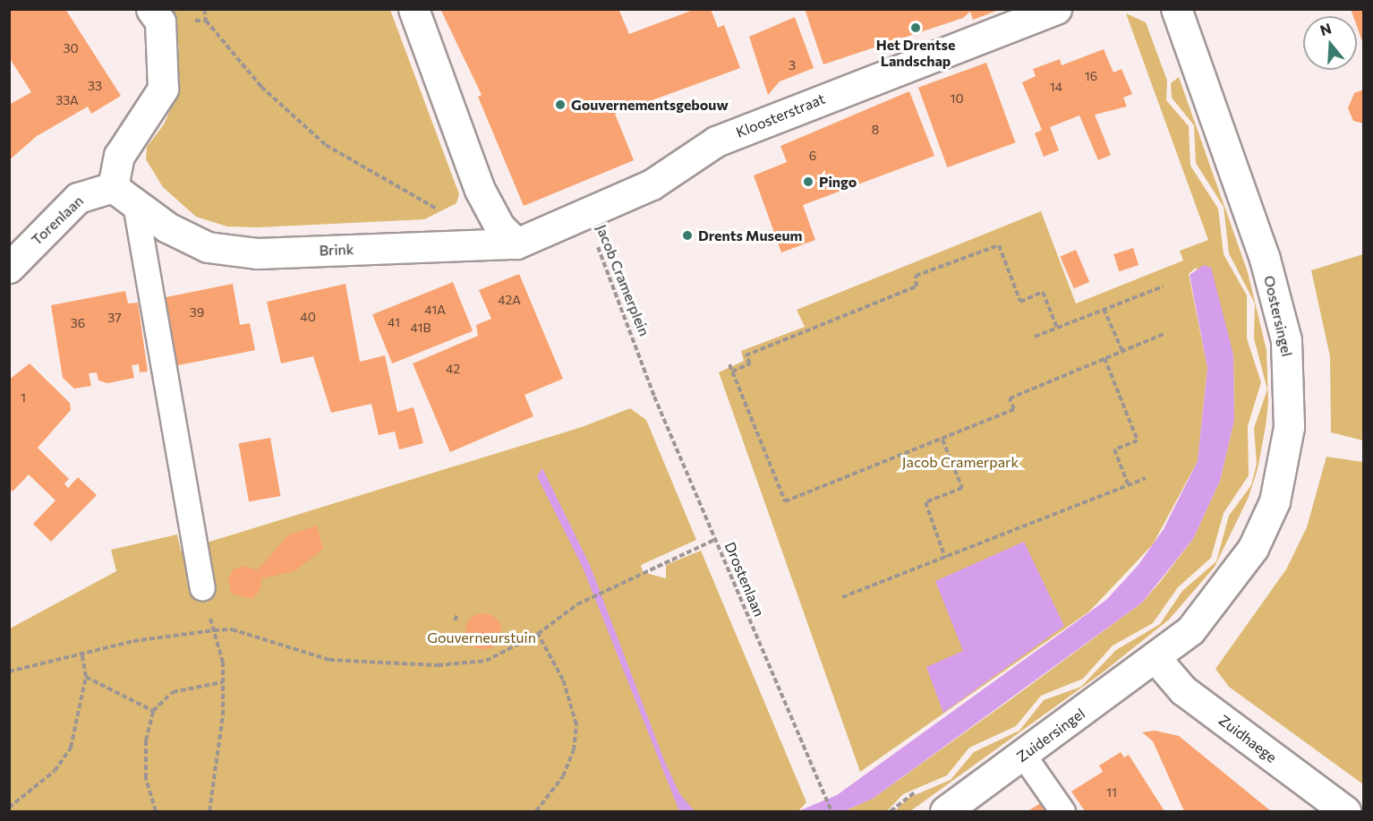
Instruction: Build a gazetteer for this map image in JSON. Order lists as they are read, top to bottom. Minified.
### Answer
{"streets":{"street":["Kloosterstraat","Torenlaan","Brink","Oostersingel","Zuidersingel","Zuidhaege"],"path":["Jacob Cramerplein","Drostenlaan"]},"crossings":[["Kloosterstraat","Brink"],["Kloosterstraat","Jacob Cramerplein"],["Torenlaan","Brink"],["Jacob Cramerplein","Drostenlaan"],["Oostersingel","Zuidersingel"],["Oostersingel","Zuidhaege"],["Zuidersingel","Zuidhaege"]],"parks":["Jacob Cramerpark","Gouverneurstuin"],"places":["Het Drentse Landschap","Gouvernementsgebouw","Pingo","Drents Museum"],"house_numbers":["30","3","16","33","14","10","33A","8","6","42A","41A","39","40","37","41","36","41B","42","1","11"],"north":"top"}
